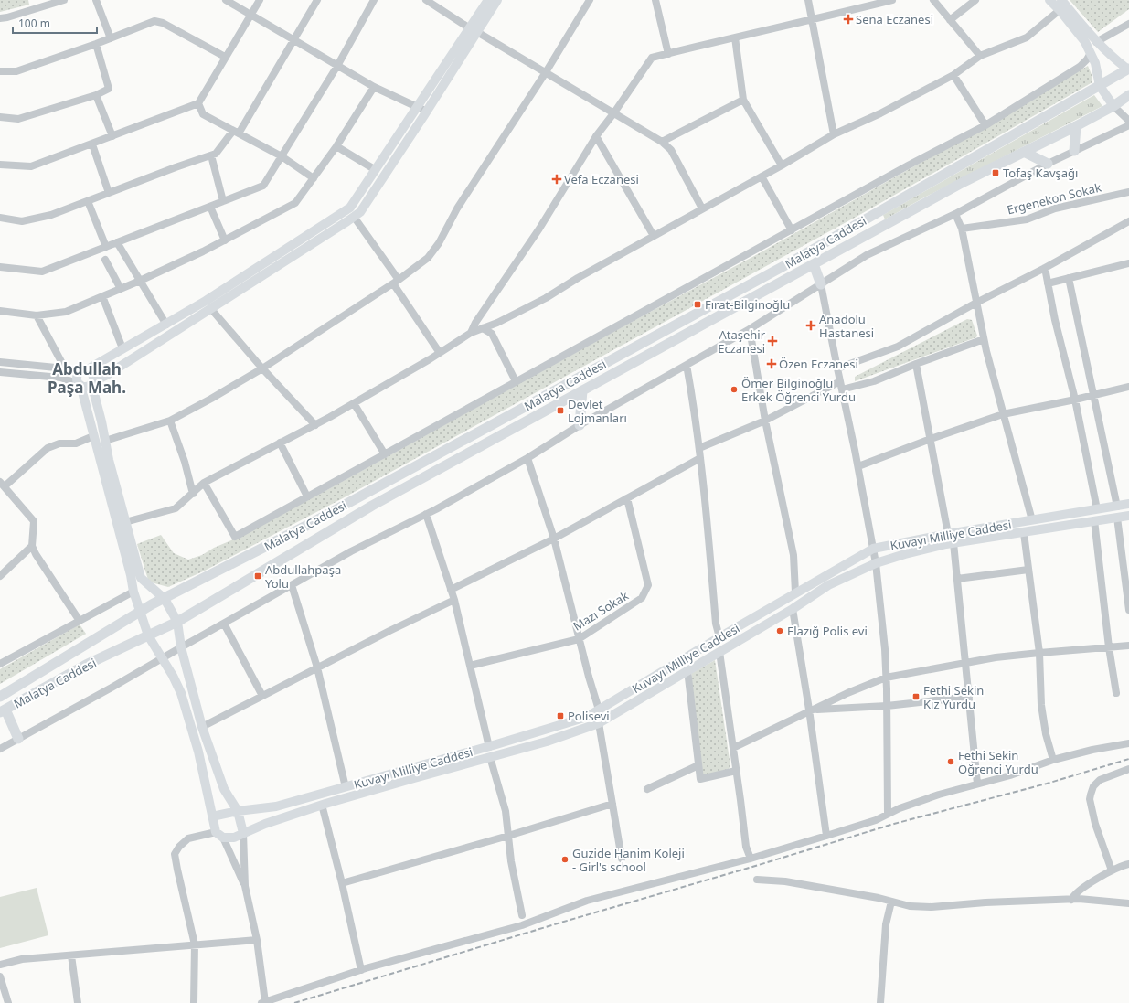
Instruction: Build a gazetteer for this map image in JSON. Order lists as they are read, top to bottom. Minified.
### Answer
{"streets":{"highway":["Malatya Caddesi"],"main road":["Kuvayı Milliye Caddesi"],"street":["Ergenekon Sokak","Mazı Sokak"]},"districts":["Abdullah Paşa Mah."],"places":{"health":["Sena Eczanesi","Vefa Eczanesi","Anadolu Hastanesi","Ataşehir Eczanesi","Özen Eczanesi"],"transit":["Tofaş Kavşağı","Fırat-Bilginoğlu","Devlet Lojmanları","Abdullahpaşa Yolu","Fethi Sekin Kız Yurdu","Polisevi"],"other":["Ömer Bilginoğlu Erkek Öğrenci Yurdu","Elazığ Polis evi","Fethi Sekin Öğrenci Yurdu","Guzide Hanim Koleji - Girl's school"]},"scale_bar":"100 m"}
